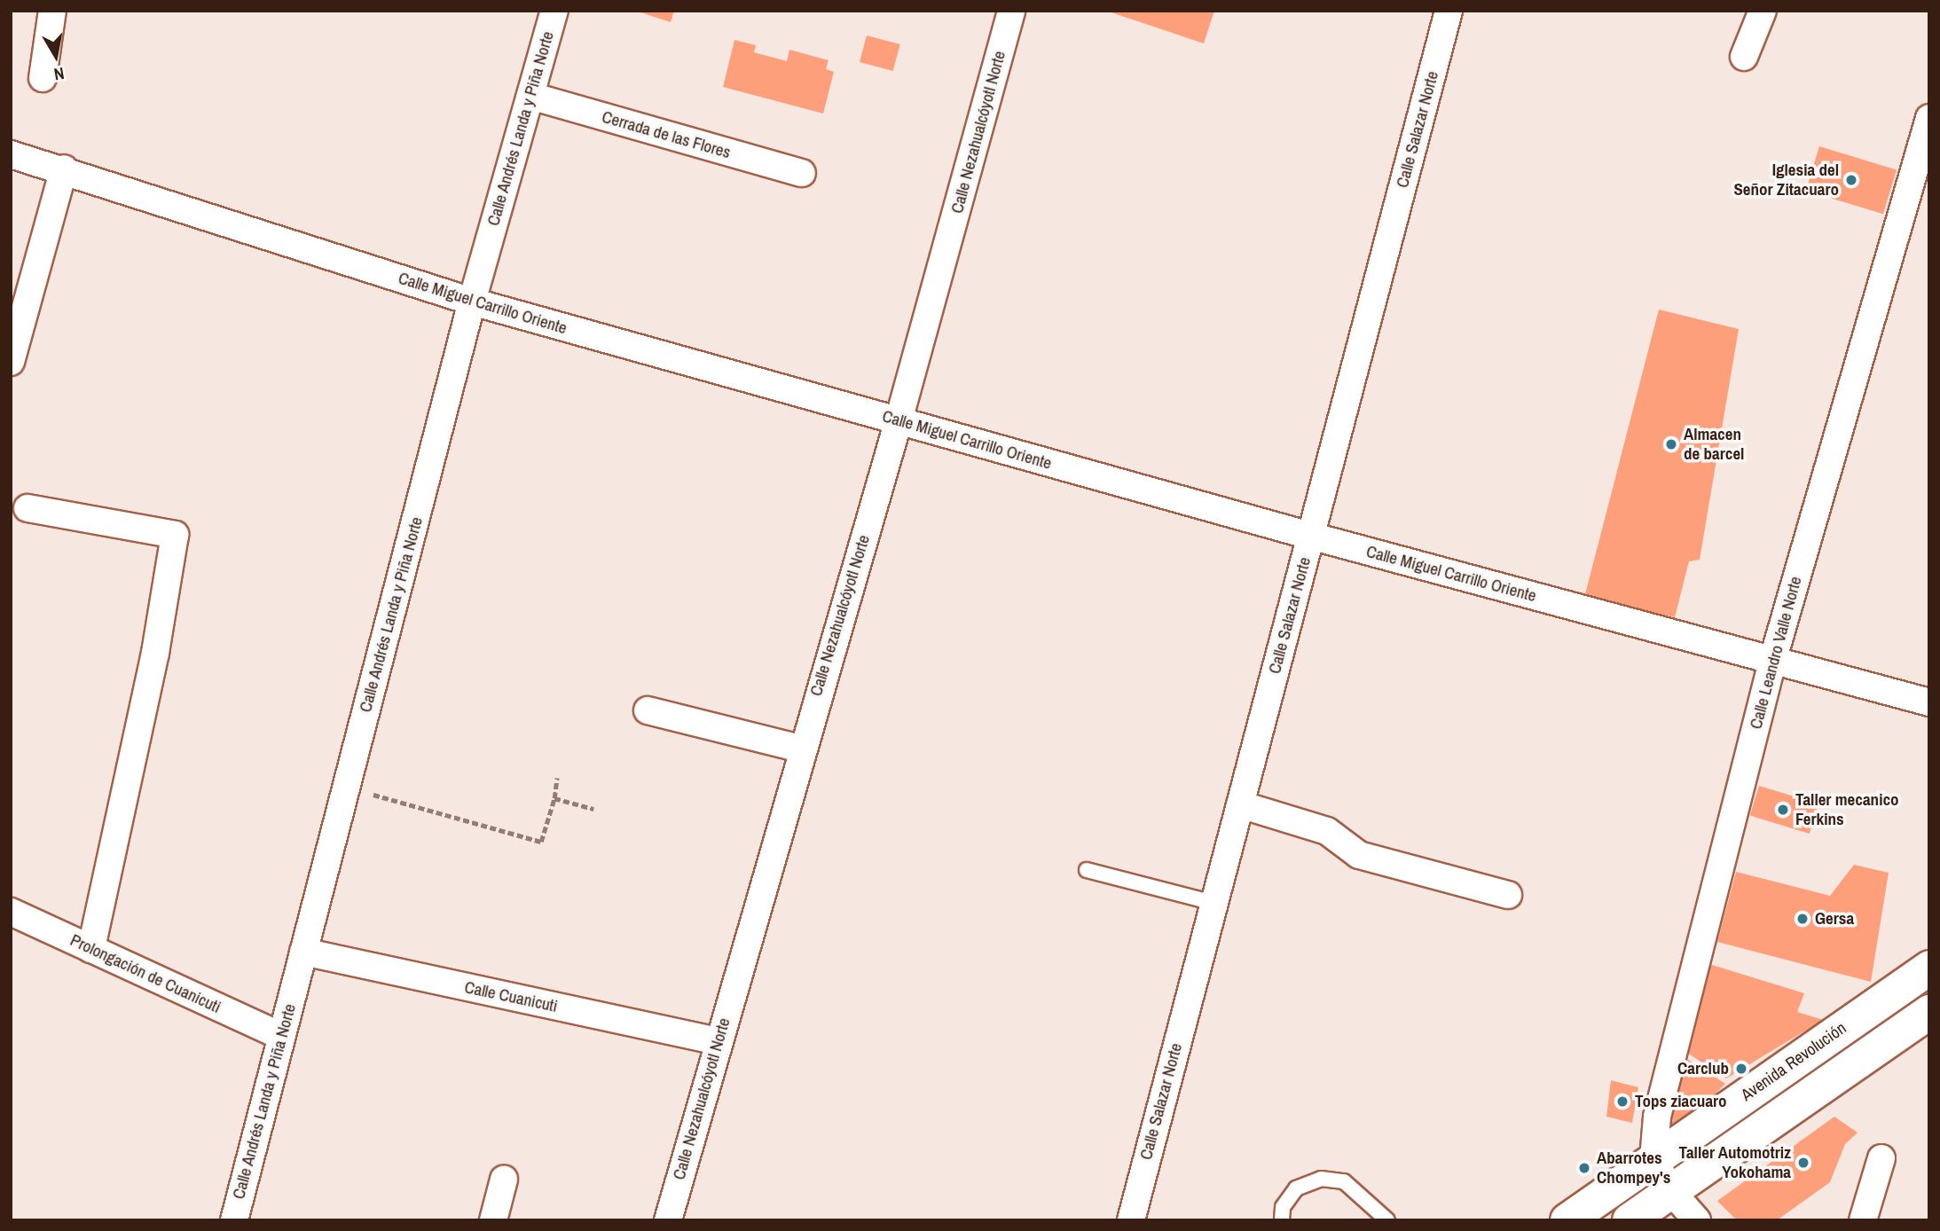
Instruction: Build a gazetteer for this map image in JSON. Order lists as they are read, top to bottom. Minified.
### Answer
{"streets":{"main road":["Avenida Revolución"],"street":["Calle Andrés Landa y Piña Norte","Calle Salazar Norte","Calle Nezahualcóyotl Norte","Cerrada de las Flores","Calle Miguel Carrillo Oriente","Calle Leandro Valle Norte","Prolongación de Cuanicuti","Calle Cuanicuti"]},"crossings":[["Calle Andrés Landa y Piña Norte","Cerrada de las Flores"],["Calle Andrés Landa y Piña Norte","Calle Miguel Carrillo Oriente"],["Calle Andrés Landa y Piña Norte","Prolongación de Cuanicuti"],["Calle Andrés Landa y Piña Norte","Calle Cuanicuti"],["Calle Salazar Norte","Calle Miguel Carrillo Oriente"],["Calle Nezahualcóyotl Norte","Calle Miguel Carrillo Oriente"],["Calle Nezahualcóyotl Norte","Calle Cuanicuti"],["Calle Miguel Carrillo Oriente","Calle Leandro Valle Norte"],["Calle Leandro Valle Norte","Avenida Revolución"]],"places":["Iglesia del Señor Zitacuaro","Almacen de barcel","Taller mecanico Ferkins","Gersa","Carclub","Tops ziacuaro","Taller Automotriz Yokohama","Abarrotes Chompey's"],"north":"bottom"}
